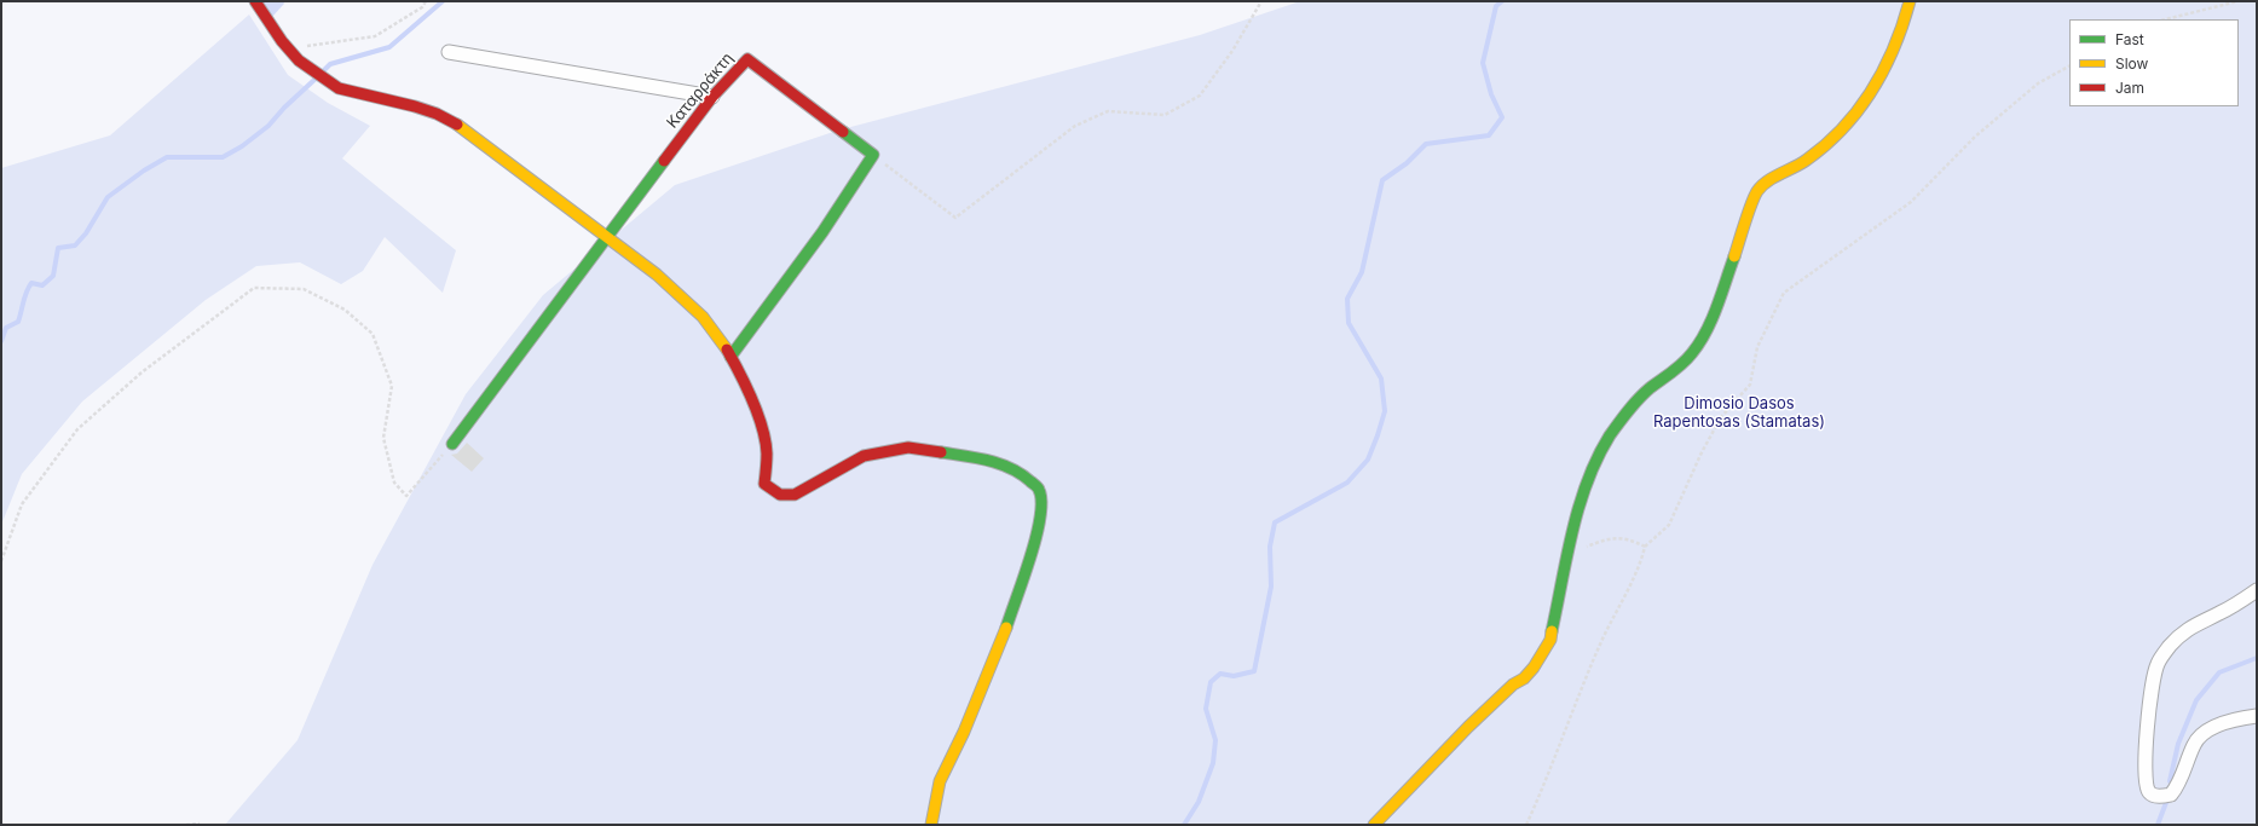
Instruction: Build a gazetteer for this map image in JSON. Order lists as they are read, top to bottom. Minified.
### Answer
{"streets":{"street":["Καταρράκτη"]},"parks":["Dimosio Dasos Rapentosas (Stamatas)"],"legend":["Fast","Slow","Jam"]}
